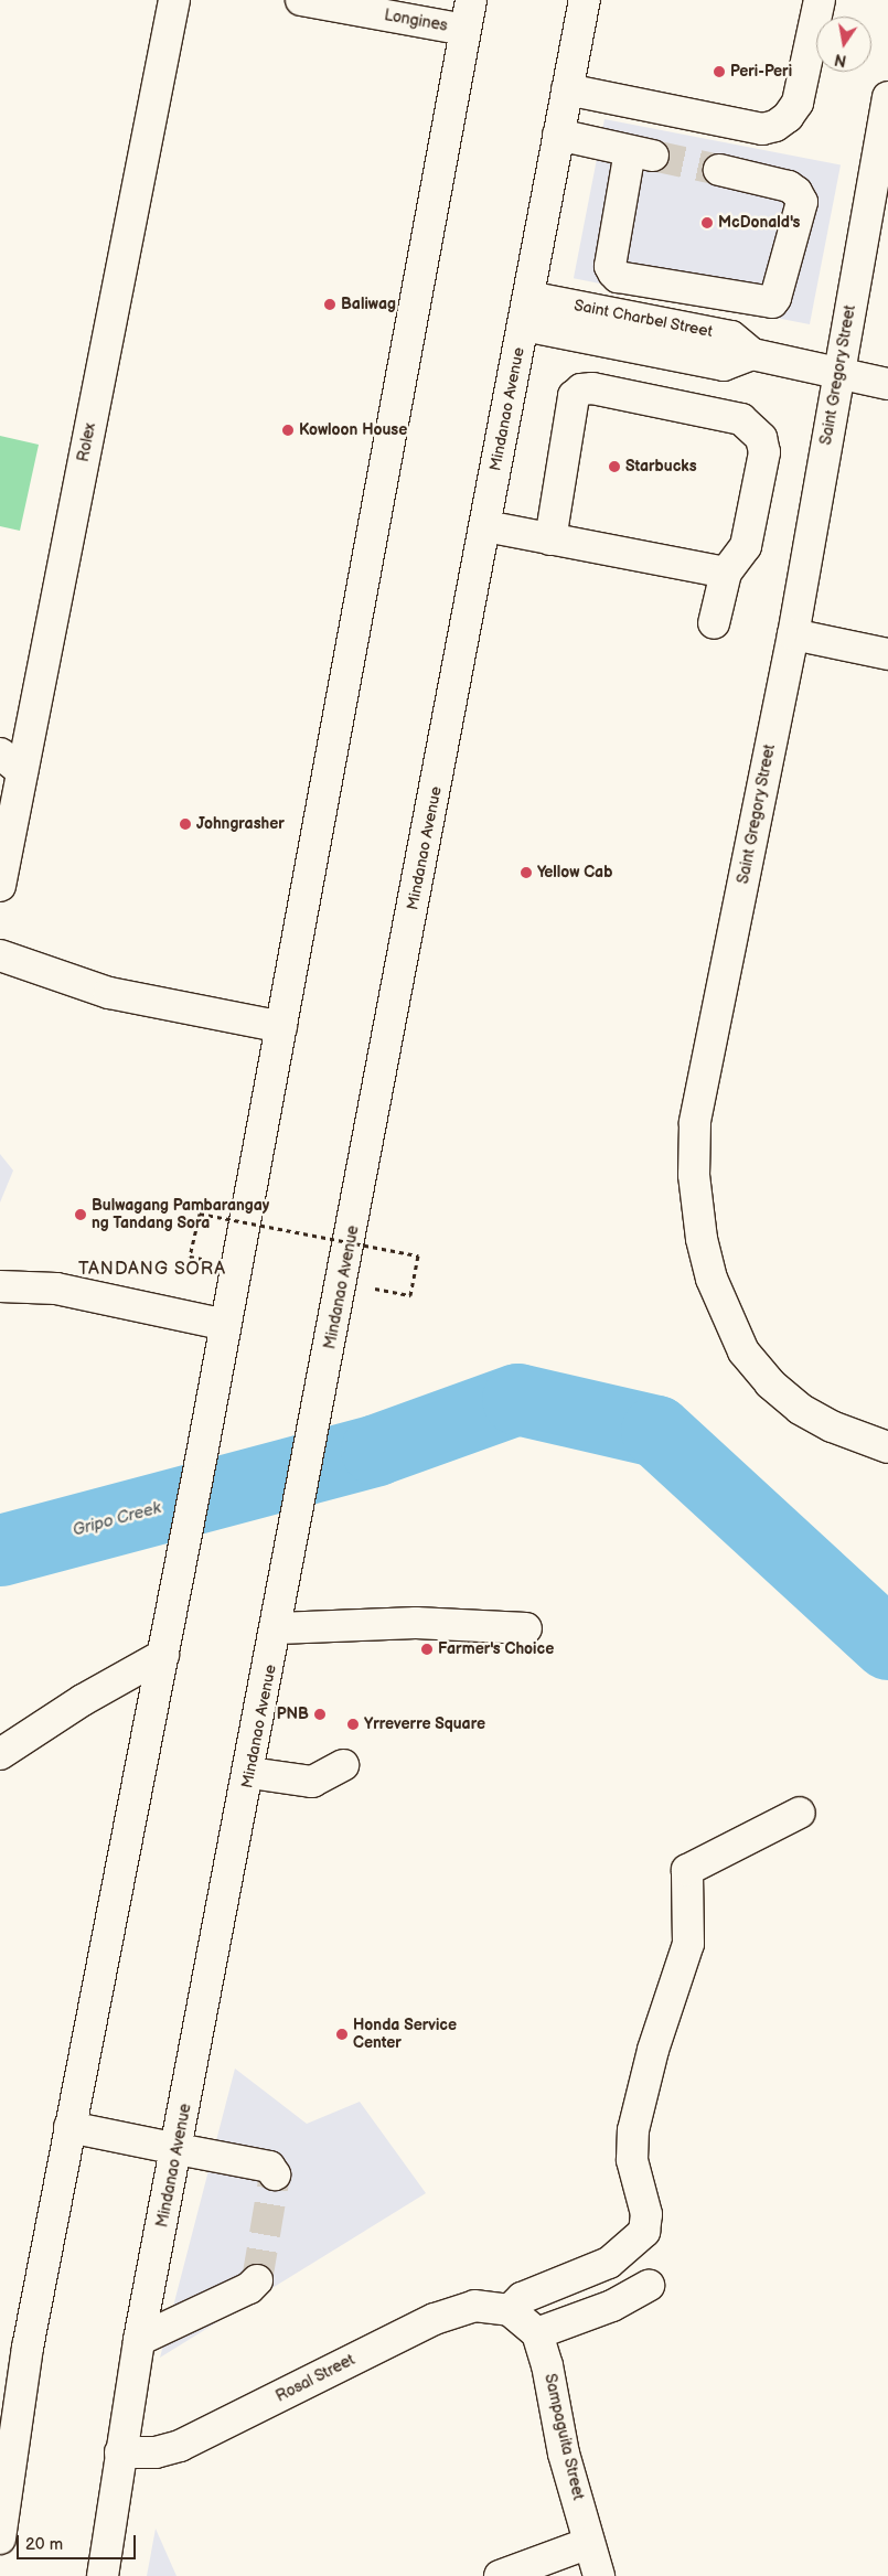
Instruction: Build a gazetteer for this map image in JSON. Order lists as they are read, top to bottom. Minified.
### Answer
{"streets":{"main road":["Longines","Saint Charbel Street","Saint Gregory Street","Mindanao Avenue","Rolex","Rosal Street","Sampaguita Street"]},"crossings":[["Saint Charbel Street","Mindanao Avenue"],["Mindanao Avenue","Rosal Street"]],"districts":["TANDANG SORA"],"water":["Gripo Creek"],"places":["Peri-Peri","McDonald's","Baliwag","Kowloon House","Starbucks","Johngrasher","Yellow Cab","Bulwagang Pambarangay ng Tandang Sora","Farmer's Choice","PNB","Yrreverre Square","Honda Service Center"],"scale_bar":"20 m","north":"bottom"}
